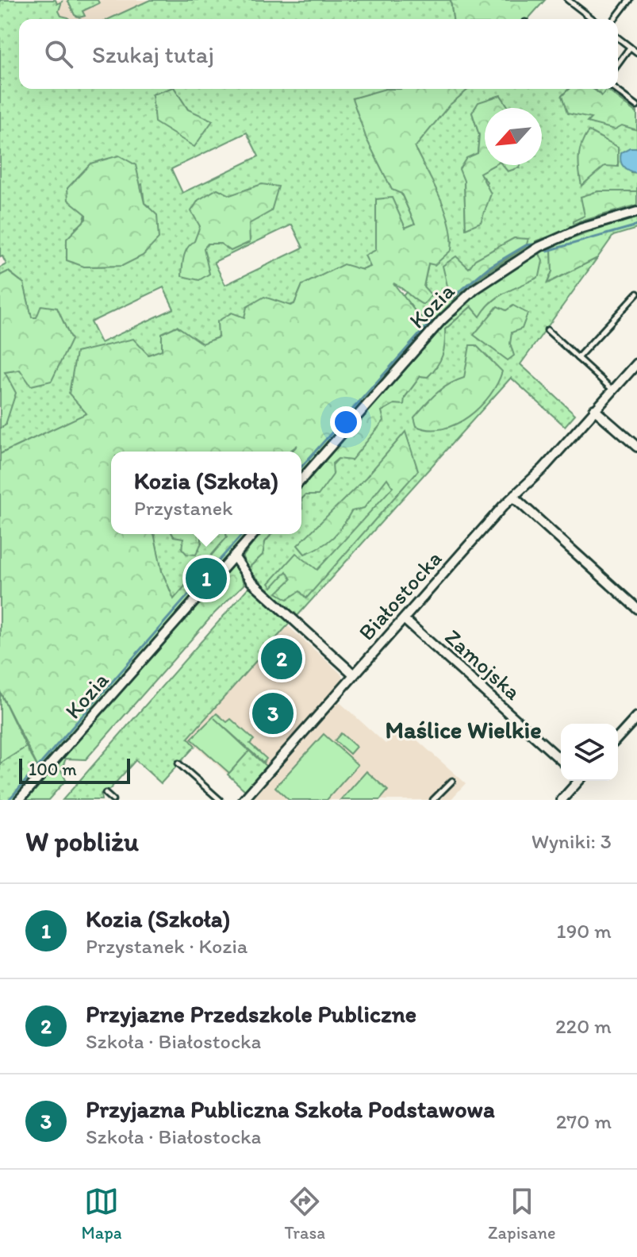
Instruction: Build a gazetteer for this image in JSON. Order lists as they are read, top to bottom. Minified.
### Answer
{"streets":{"street":["Kozia","Białostocka","Zamojska"]},"crossings":[["Białostocka","Zamojska"]],"districts":["Maślice Wielkie"],"scale_bar":"100 m","north":"bottom left","page":{"search":"Szukaj tutaj","popup":["Kozia (Szkoła)","Przystanek"],"pins":["1","2","3"],"scale":"100 m","heading":["W pobliżu","Wyniki: 3"],"list":[{"mark":"1","name":"Kozia (Szkoła)","note":"Przystanek · Kozia","value":"190 m"},{"mark":"2","name":"Przyjazne Przedszkole Publiczne","note":"Szkoła · Białostocka","value":"220 m"},{"mark":"3","name":"Przyjazna Publiczna Szkoła Podstawowa","note":"Szkoła · Białostocka","value":"270 m"}],"nav":["Mapa","Trasa","Zapisane"]}}
